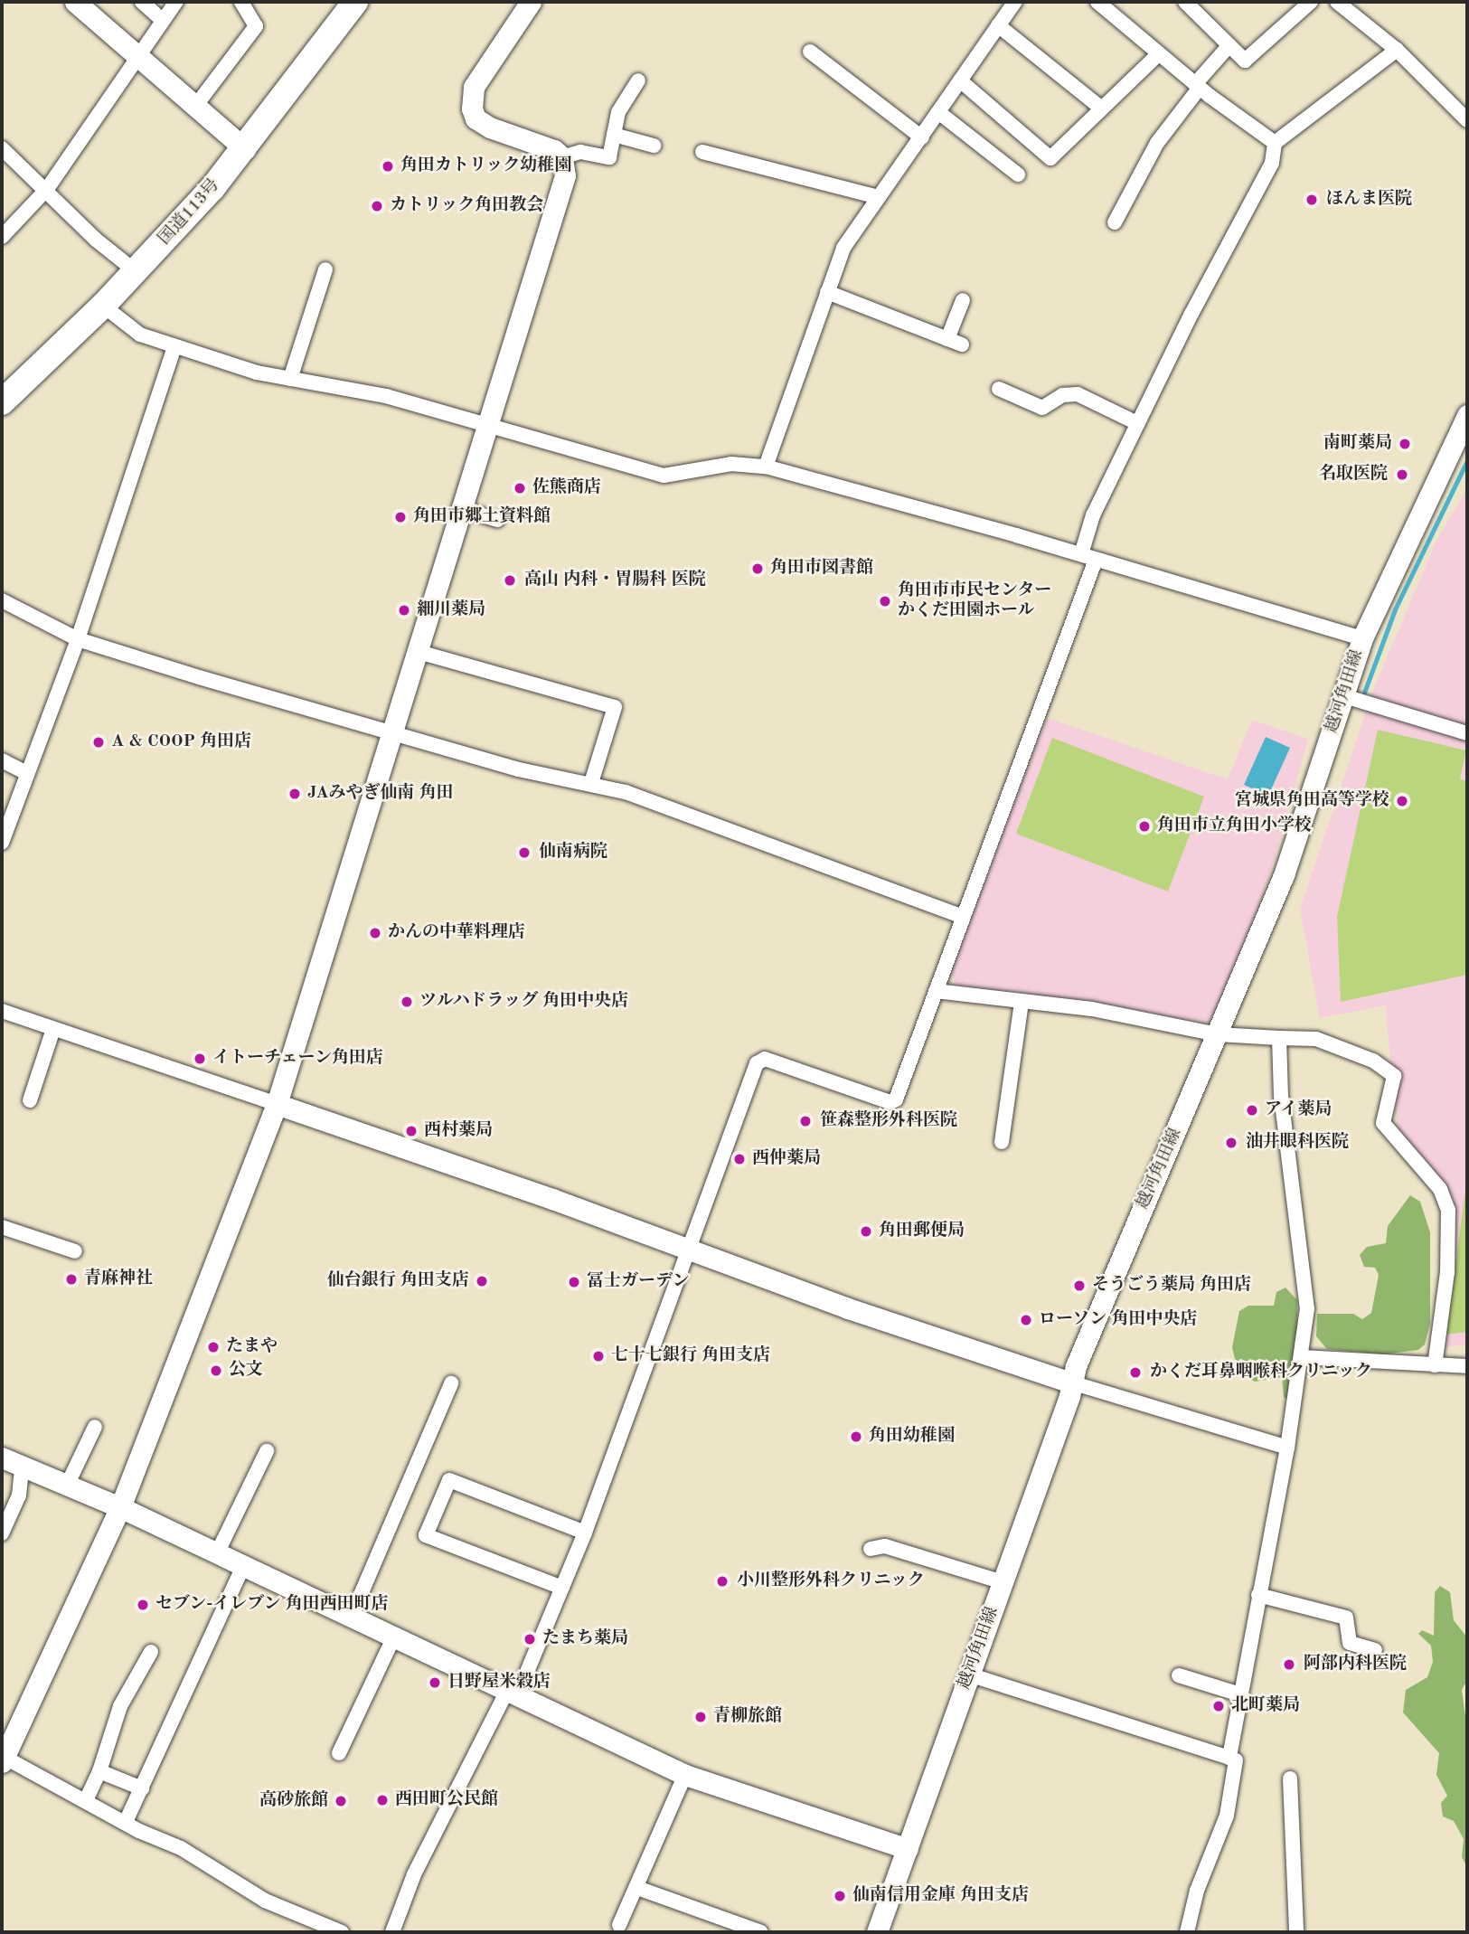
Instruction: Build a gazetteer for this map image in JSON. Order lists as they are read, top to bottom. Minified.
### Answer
{"streets":{"highway":["国道113号"],"street":["越河角田線"]},"places":["角田カトリック幼稚園","ほんま医院","カトリック角田教会","南町薬局","名取医院","佐熊商店","角田市郷土資料館","角田市図書館","高山 内科・胃腸科 医院","角田市市民センター かくだ田園ホール","細川薬局","A & COOP 角田店","JAみやぎ仙南 角田","宮城県角田高等学校","角田市立角田小学校","仙南病院","かんの中華料理店","ツルハドラッグ 角田中央店","イトーチェーン角田店","アイ薬局","笹森整形外科医院","西村薬局","油井眼科医院","西仲薬局","角田郵便局","青麻神社","仙台銀行 角田支店","冨士ガーデン","そうごう薬局 角田店","ローソン 角田中央店","たまや","七十七銀行 角田支店","公文","かくだ耳鼻咽喉科クリニック","角田幼稚園","小川整形外科クリニック","セブン-イレブン 角田西田町店","たまち薬局","阿部内科医院","日野屋米穀店","北町薬局","青柳旅館","西田町公民館","高砂旅館","仙南信用金庫 角田支店"]}
